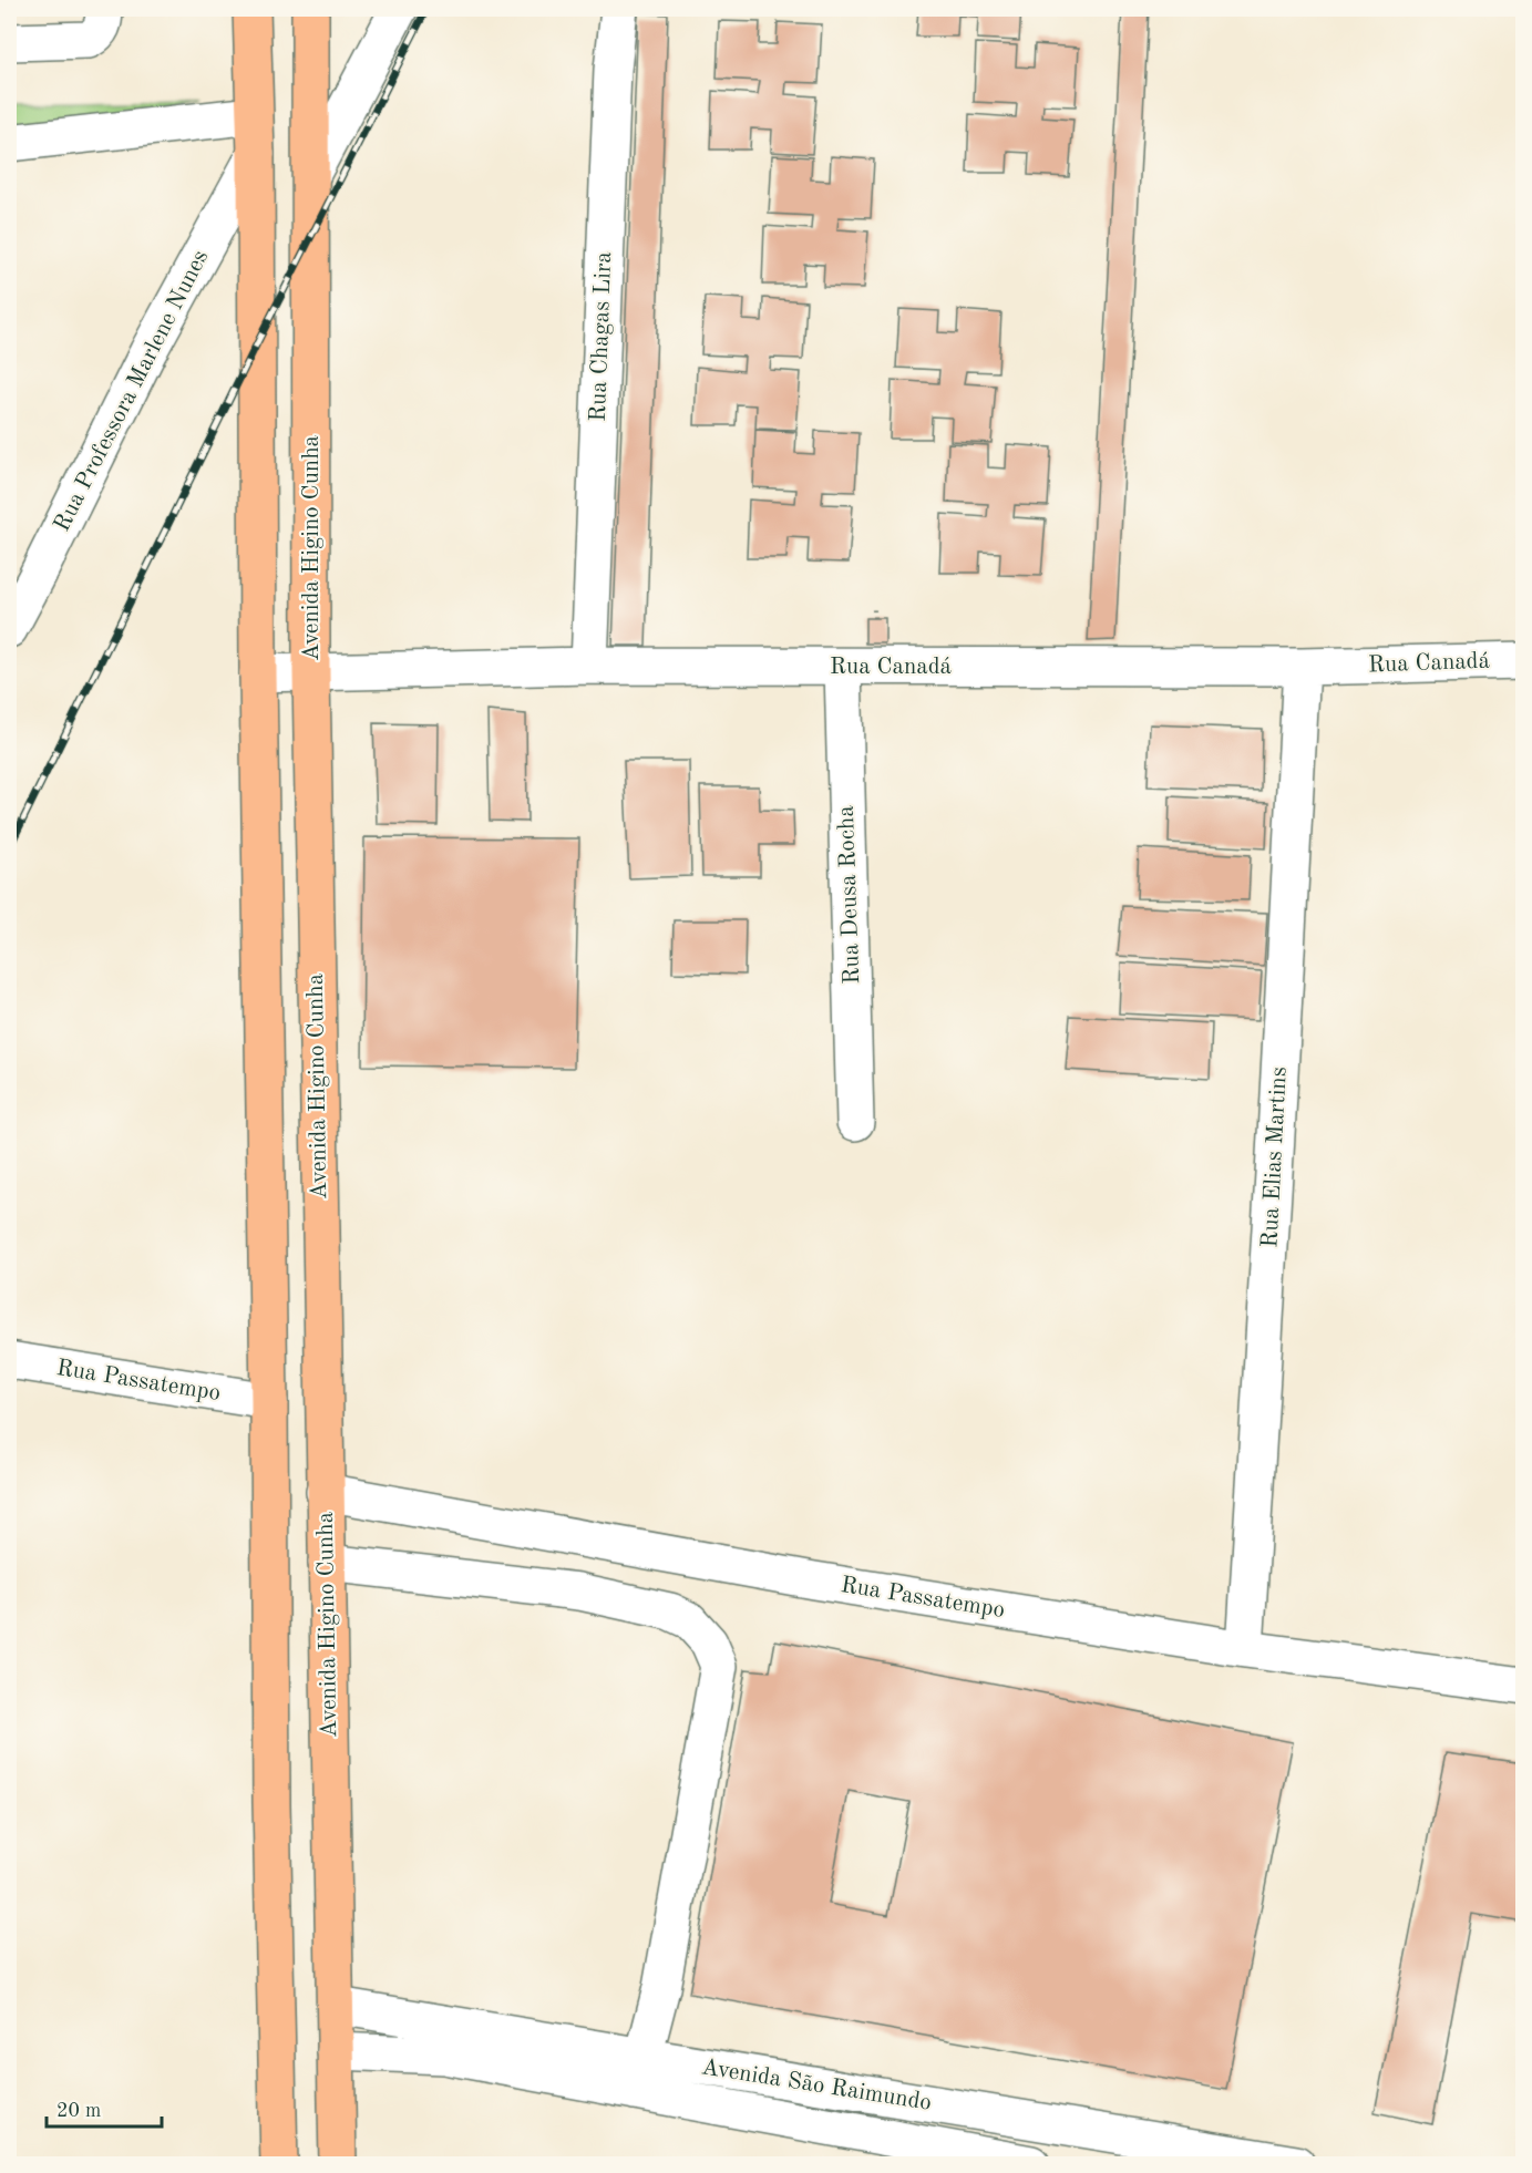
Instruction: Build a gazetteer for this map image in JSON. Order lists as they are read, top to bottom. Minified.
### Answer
{"streets":{"main road":["Avenida Higino Cunha"],"street":["Rua Chagas Lira","Rua Professora Marlene Nunes","Rua Canadá","Rua Deusa Rocha","Rua Elias Martins","Rua Passatempo","Avenida São Raimundo"]},"crossings":[["Rua Chagas Lira","Rua Canadá"],["Avenida Higino Cunha","Rua Canadá"],["Avenida Higino Cunha","Rua Passatempo"],["Avenida Higino Cunha","Avenida São Raimundo"],["Rua Canadá","Rua Deusa Rocha"],["Rua Canadá","Rua Elias Martins"],["Rua Elias Martins","Rua Passatempo"]],"scale_bar":"20 m"}
